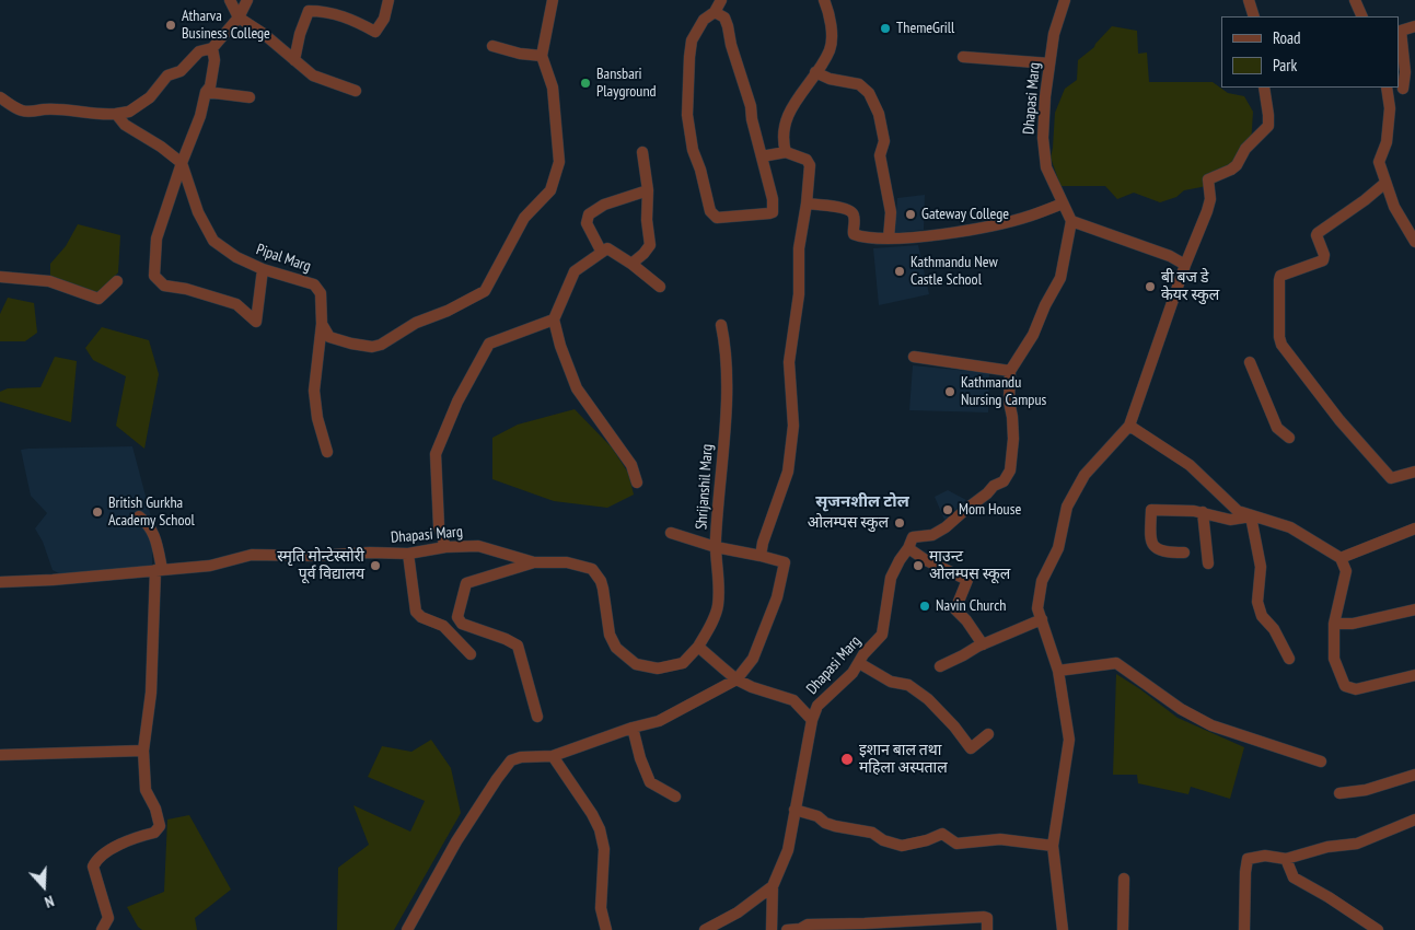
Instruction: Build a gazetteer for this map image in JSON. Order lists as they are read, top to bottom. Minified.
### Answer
{"streets":{"street":["Dhapasi Marg","Pipal Marg","Shrijanshil Marg"]},"crossings":[["Dhapasi Marg","Shrijanshil Marg"]],"districts":["सृजनशील टोल"],"places":["Atharva Business College","ThemeGrill","Bansbari Playground","Gateway College","Kathmandu New Castle School","बी बज डे केयर स्कुल","Kathmandu Nursing Campus","Mom House","British Gurkha Academy School","ओलम्पस स्कुल","स्मृति मोन्टेस्सोरी पूर्व विद्यालय","माउन्ट ओलम्पस स्कूल","Navin Church","इशान बाल तथा महिला अस्पताल"],"legend":["Road","Park"],"north":"bottom"}
